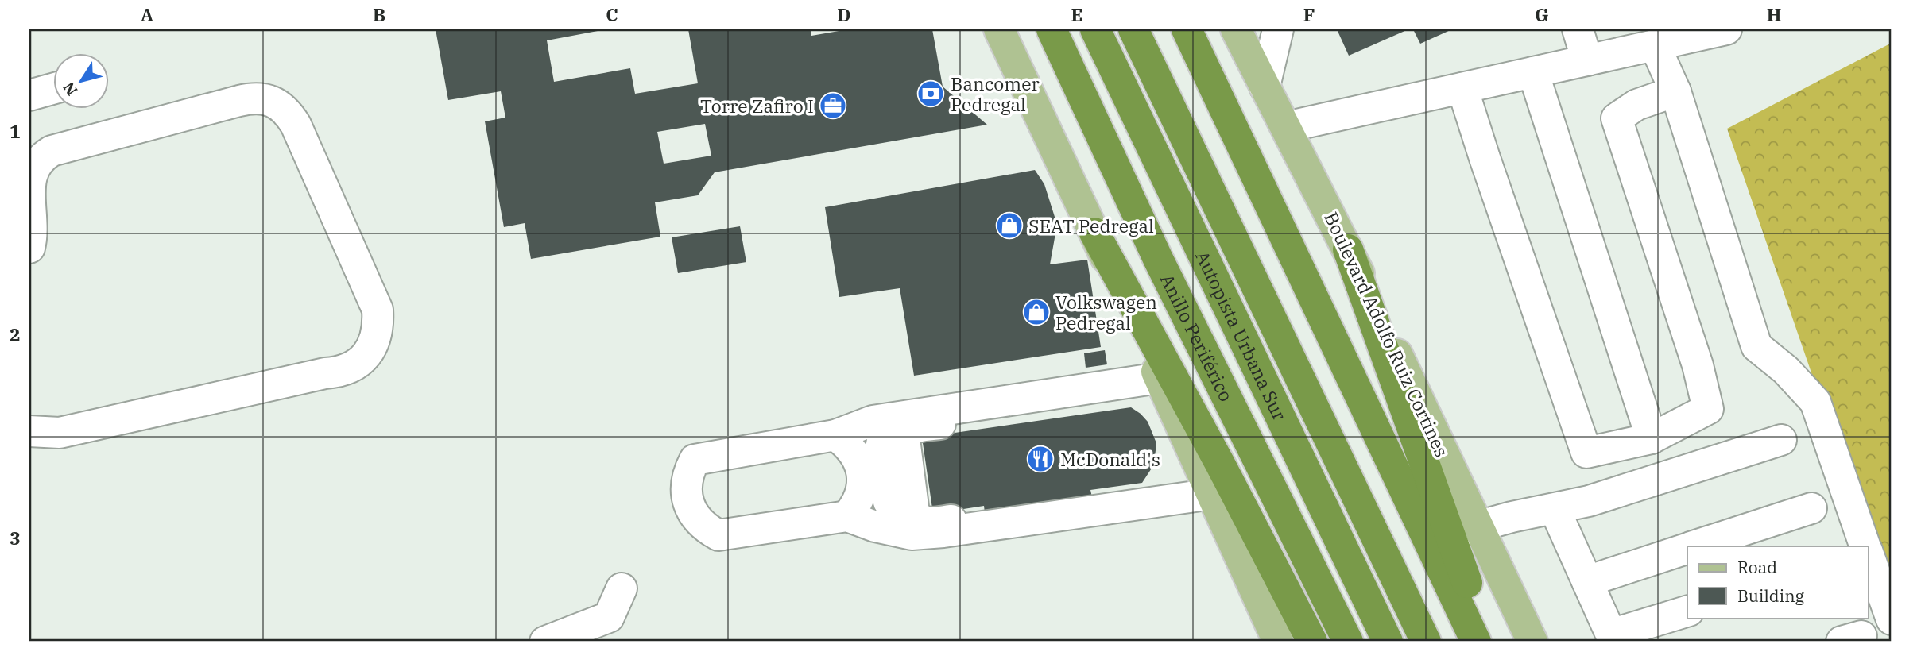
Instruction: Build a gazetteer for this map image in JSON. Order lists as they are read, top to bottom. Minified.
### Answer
{"streets":{"highway":["Autopista Urbana Sur","Anillo Periférico"],"main road":["Boulevard Adolfo Ruiz Cortines"]},"places":{"bank":["Bancomer Pedregal"],"office":["Torre Zafiro I"],"shop":["SEAT Pedregal","Volkswagen Pedregal"],"restaurant":["McDonald's"]},"legend":["Road","Building"],"north":"bottom left","grid":{"columns":["A","B","C","D","E","F","G","H"],"rows":["1","2","3"]}}
